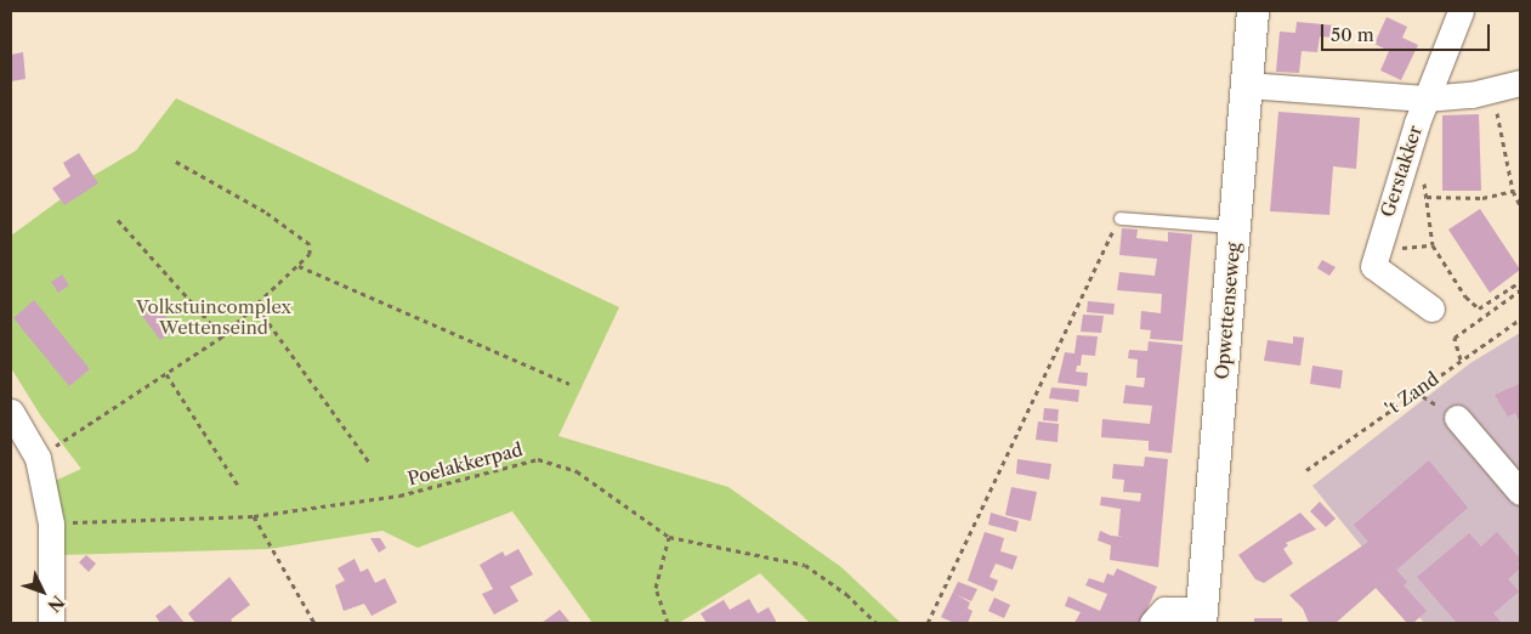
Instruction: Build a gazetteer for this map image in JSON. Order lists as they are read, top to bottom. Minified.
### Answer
{"streets":{"street":["Gerstakker","Opwettenseweg"],"path":["'t Zand","Poelakkerpad"]},"parks":["Volkstuincomplex Wettenseind"],"scale_bar":"50 m","north":"bottom right"}
